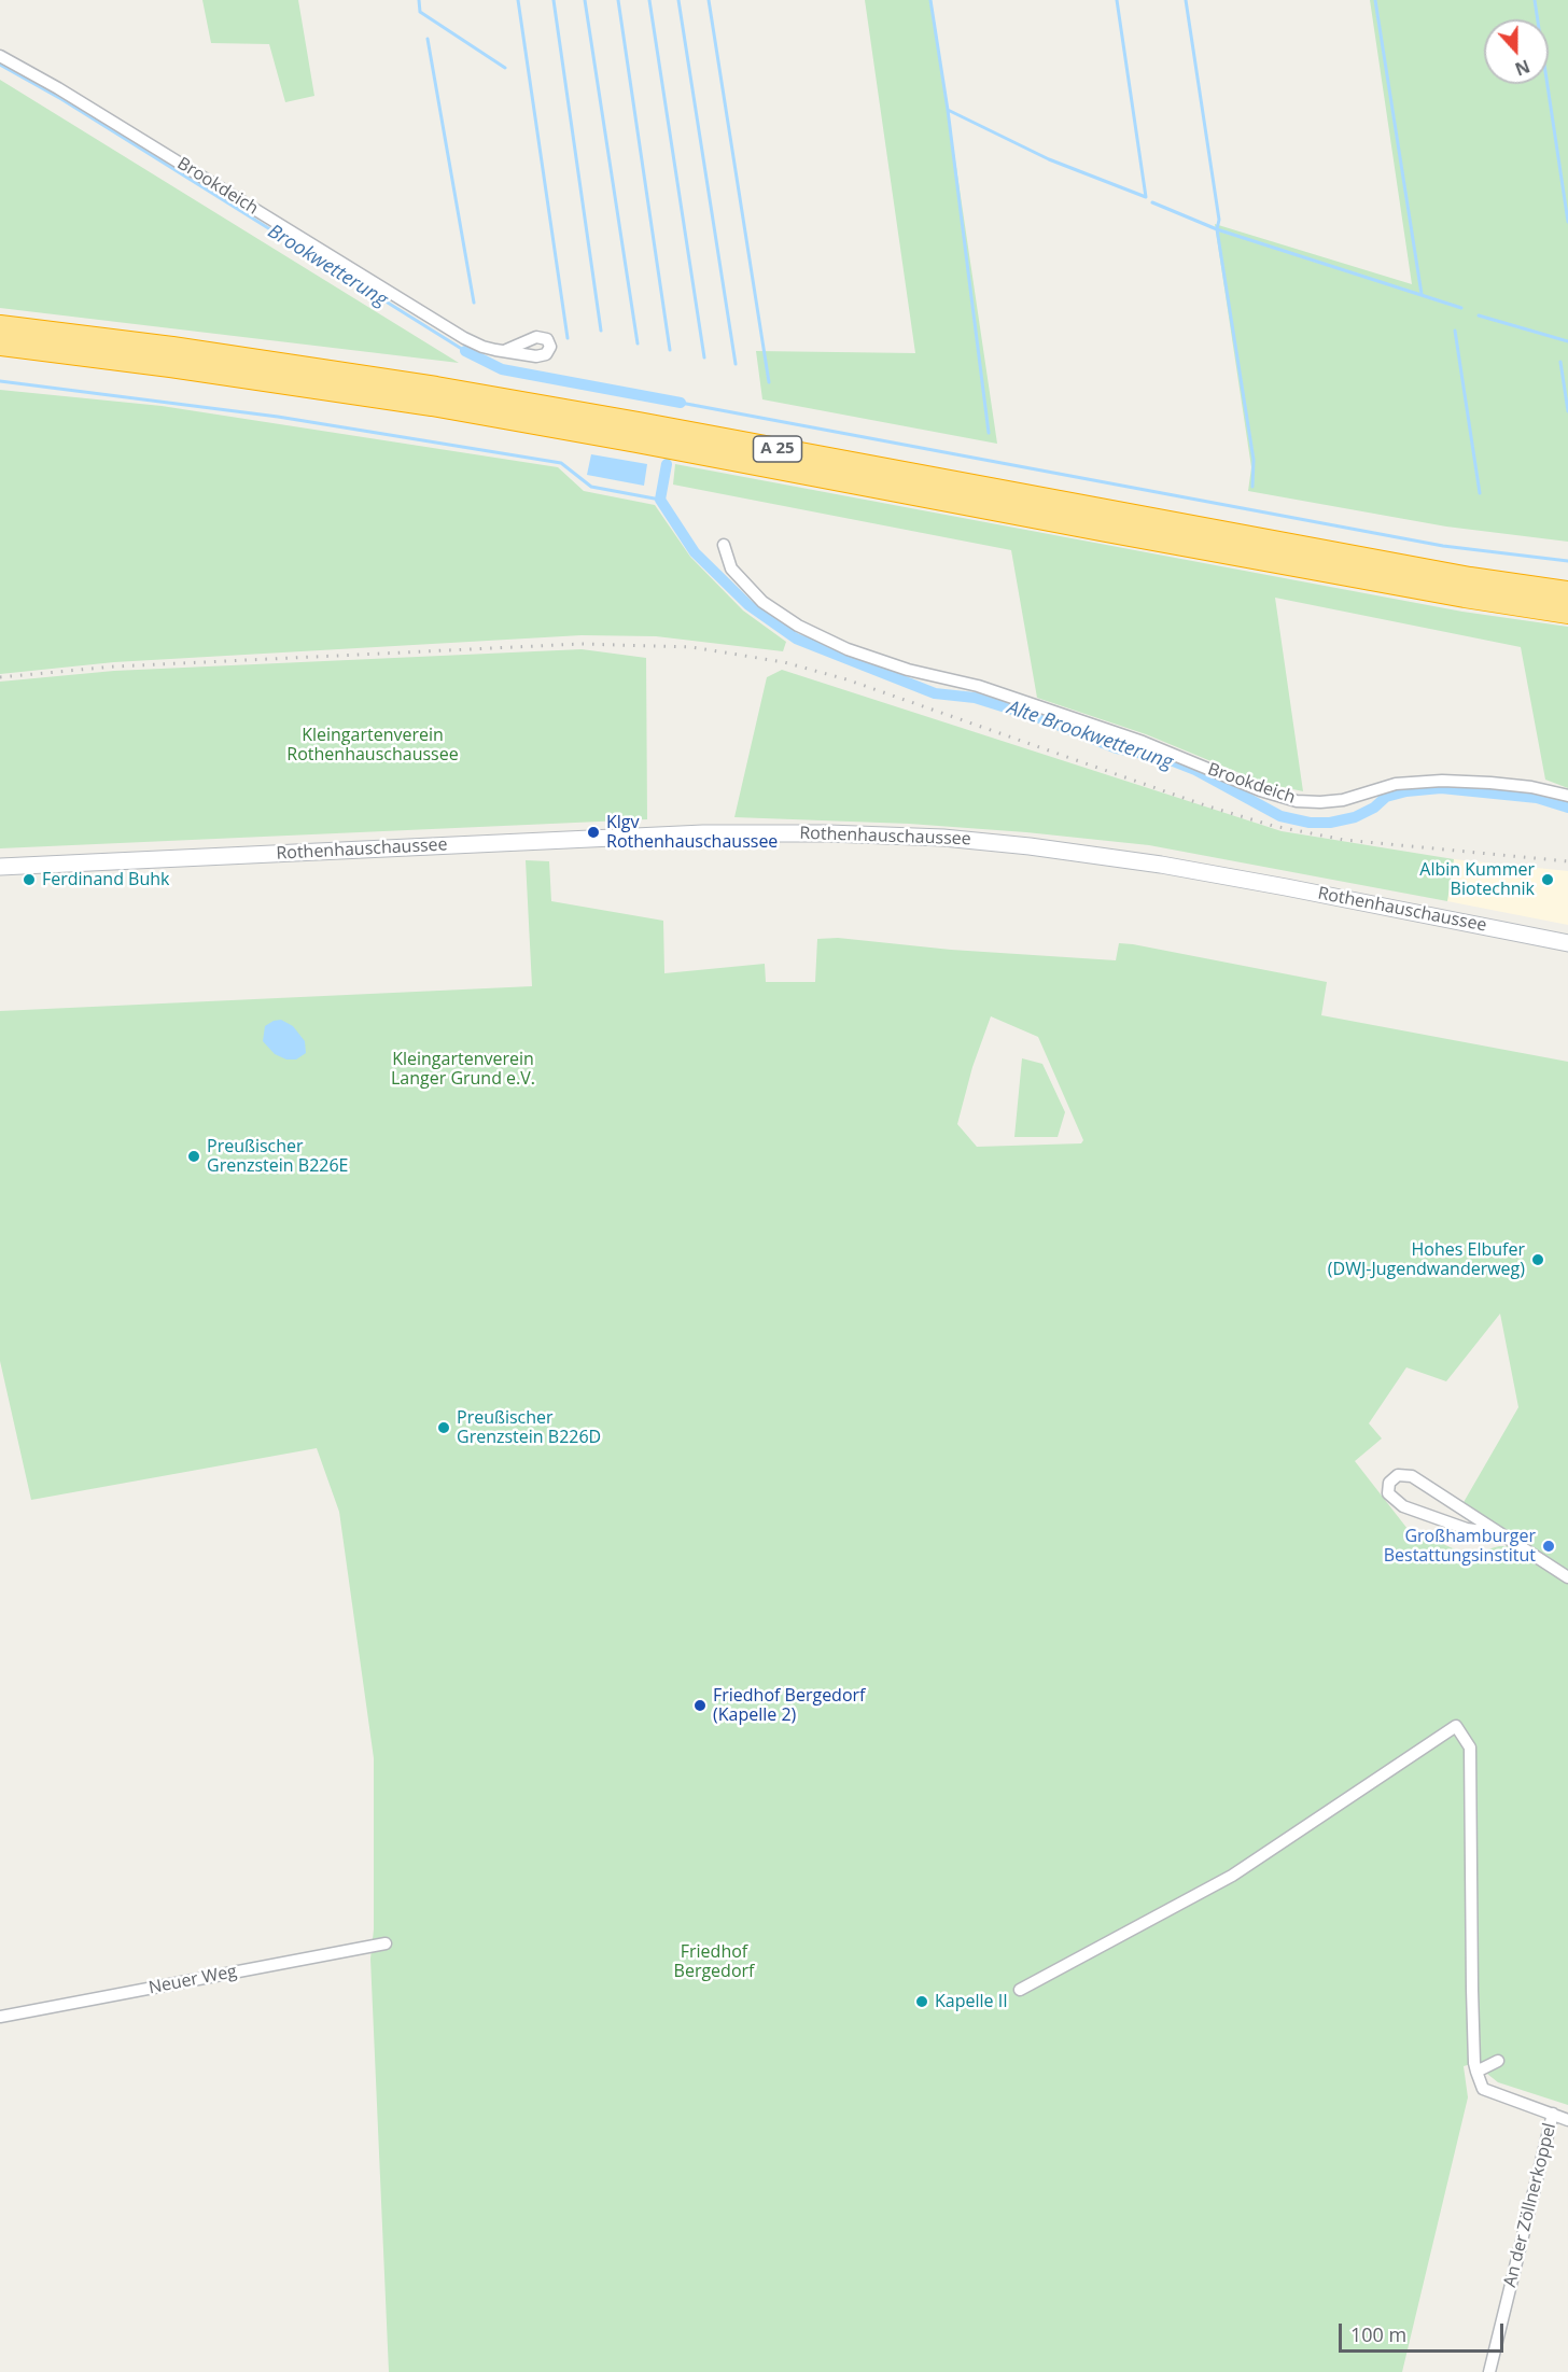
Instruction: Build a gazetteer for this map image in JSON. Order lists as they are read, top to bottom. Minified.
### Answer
{"streets":{"highway":["A 25"],"main road":["Rothenhauschaussee"],"street":["Brookdeich","Neuer Weg","An der Zöllnerkoppel"]},"water":["Brookwetterung","Alte Brookwetterung"],"parks":["Kleingartenverein Rothenhauschaussee","Kleingartenverein Langer Grund e.V.","Friedhof Bergedorf"],"places":["Klgv Rothenhauschaussee","Ferdinand Buhk","Albin Kummer Biotechnik","Preußischer Grenzstein B226E","Hohes Elbufer (DWJ-Jugendwanderweg)","Preußischer Grenzstein B226D","Großhamburger Bestattungsinstitut","Friedhof Bergedorf (Kapelle 2)","Kapelle II"],"scale_bar":"100 m","north":"bottom"}
